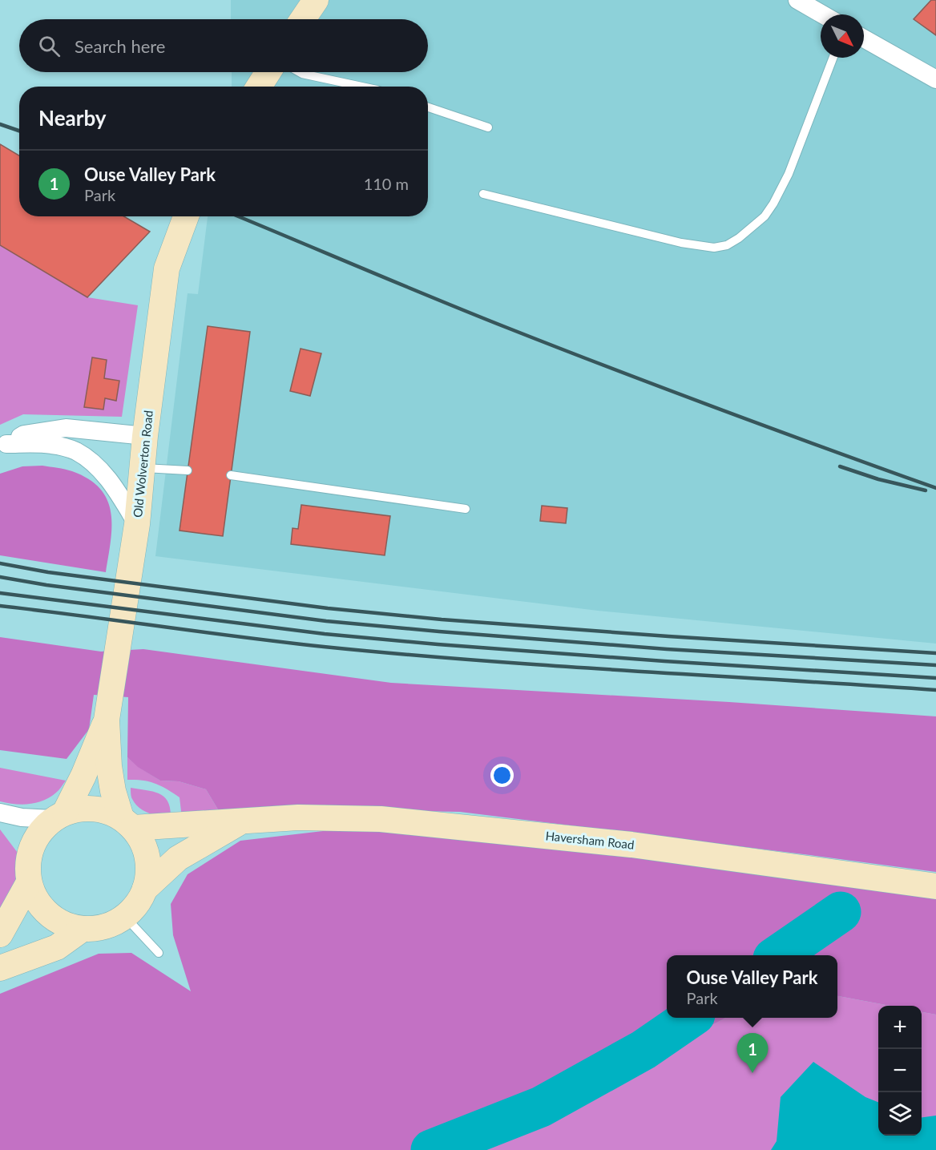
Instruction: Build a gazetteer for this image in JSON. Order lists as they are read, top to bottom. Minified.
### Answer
{"streets":{"street":["Old Wolverton Road","Haversham Road"]},"crossings":[["Old Wolverton Road","Haversham Road"]],"north":"bottom right","page":{"search":"Search here","heading":"Nearby","list":[{"mark":"1","name":"Ouse Valley Park","note":"Park","value":"110 m"}],"popup":["Ouse Valley Park","Park"],"map_buttons":["+","−"],"pins":"1"}}
